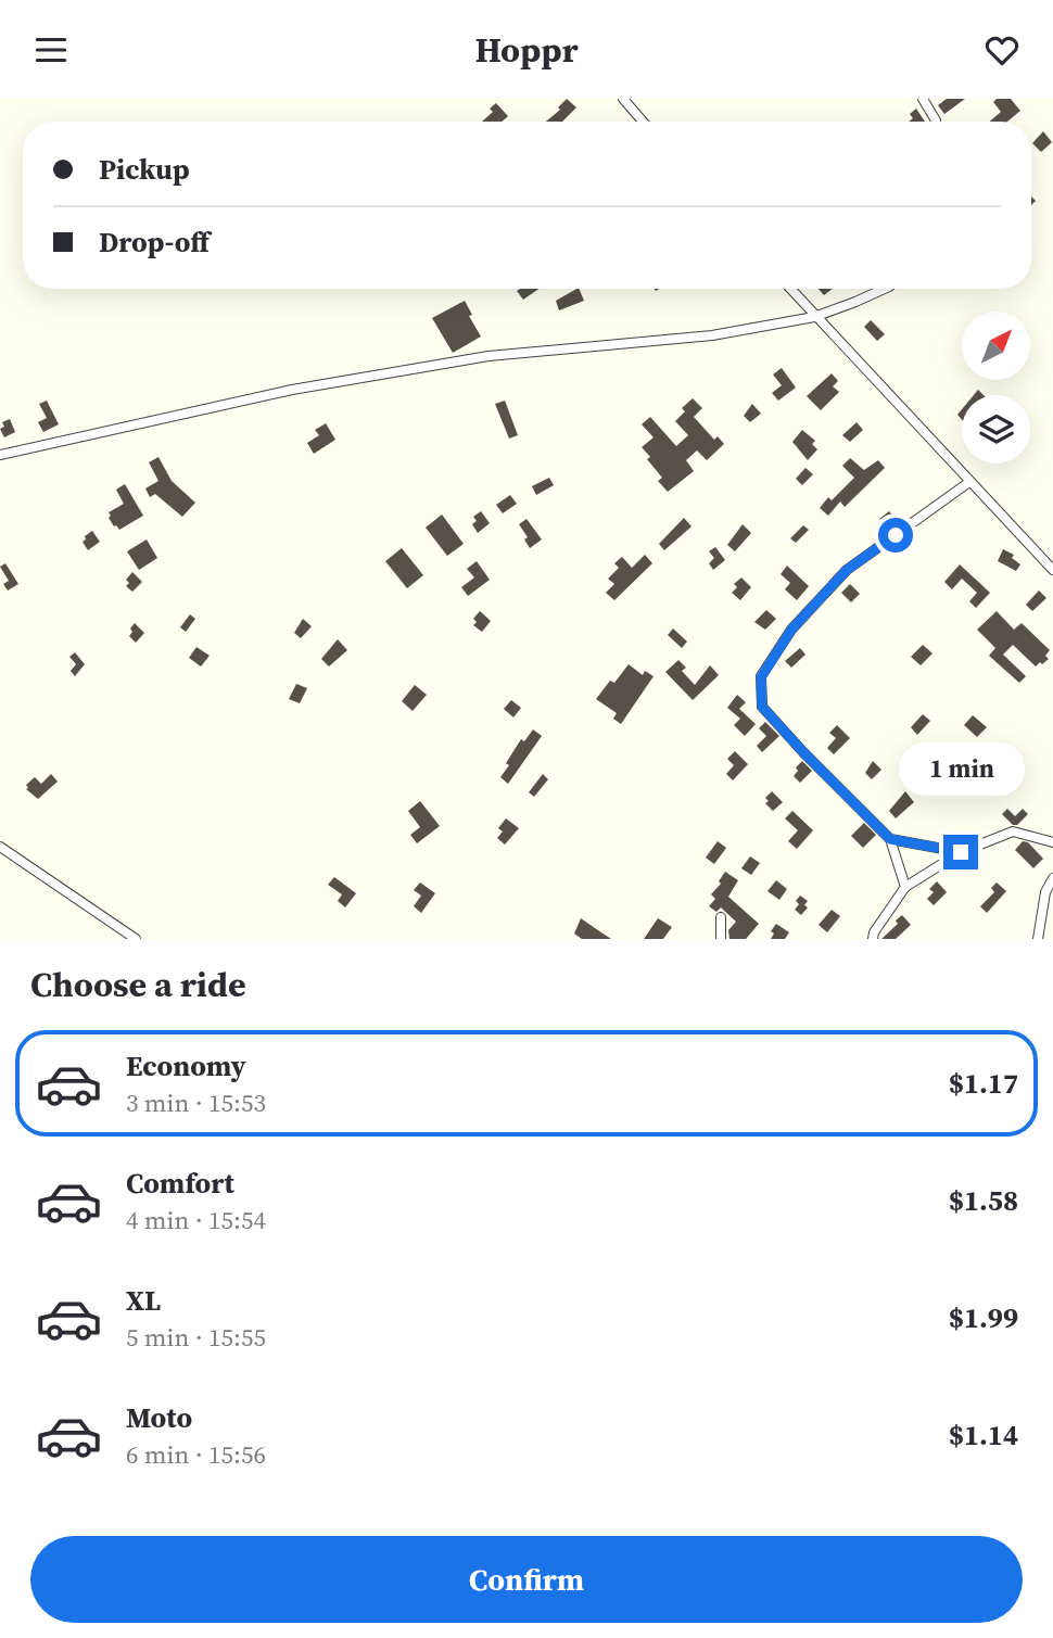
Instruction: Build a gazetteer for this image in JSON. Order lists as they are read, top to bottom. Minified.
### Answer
{"north":"top right","page":{"header":"Hoppr","banner":["Pickup","Drop-off"],"bubble":"1 min","heading":"Choose a ride","list":[{"name":"Economy","note":"3 min · 15:53","value":"$1.17"},{"name":"Comfort","note":"4 min · 15:54","value":"$1.58"},{"name":"XL","note":"5 min · 15:55","value":"$1.99"},{"name":"Moto","note":"6 min · 15:56","value":"$1.14"}],"buttons":"Confirm"}}
